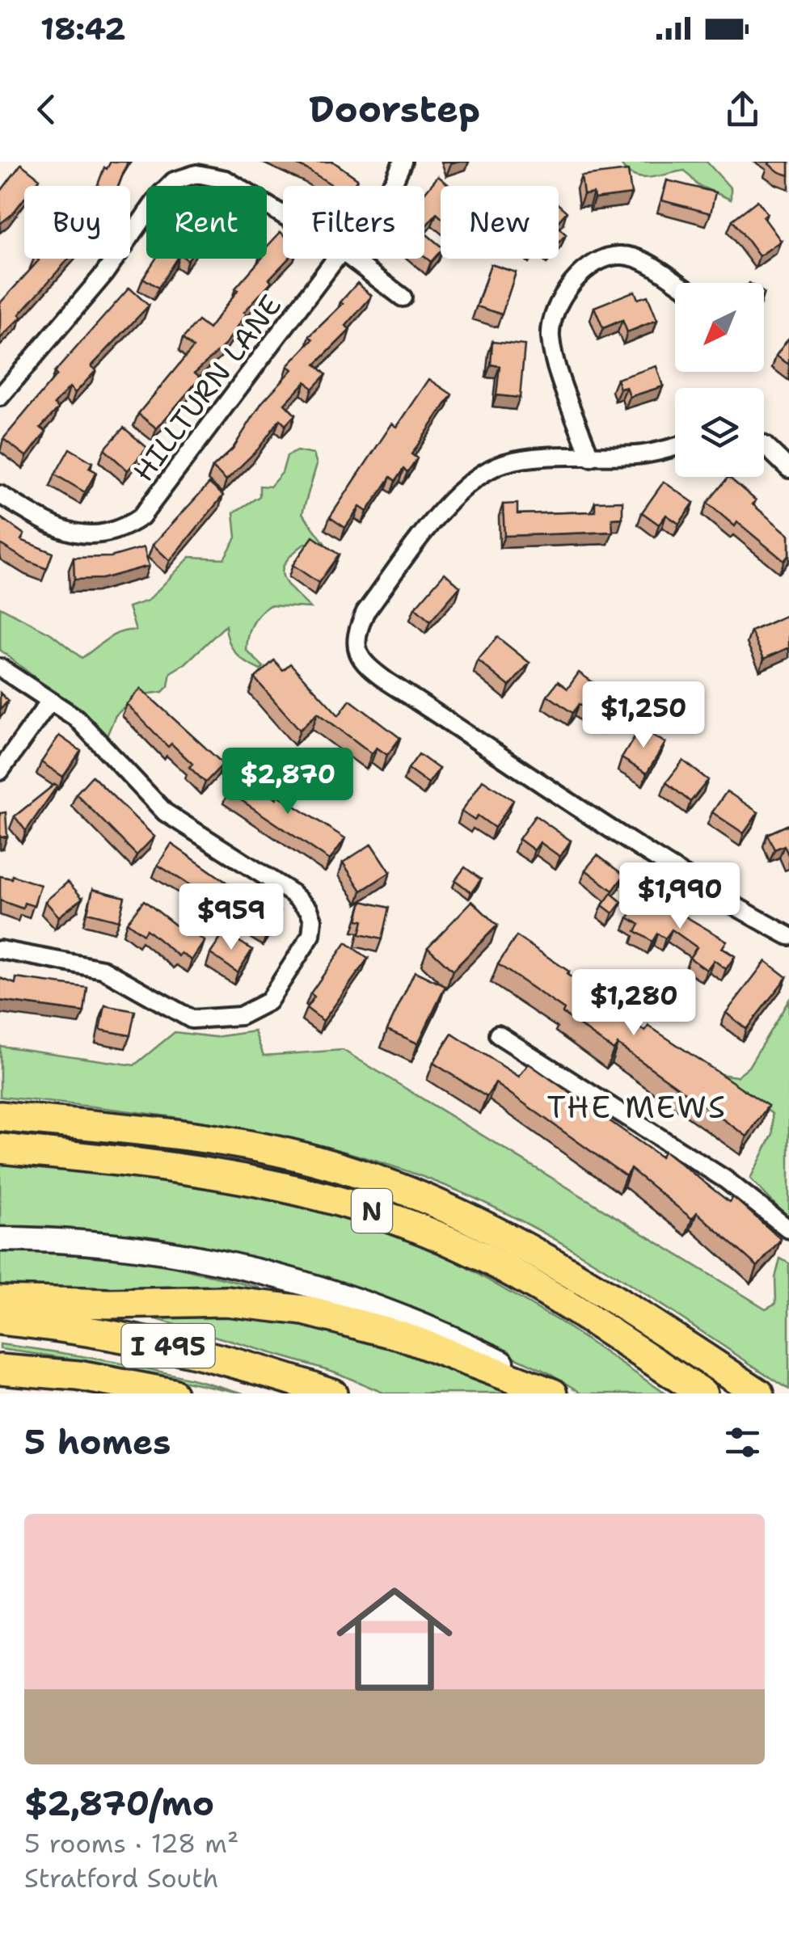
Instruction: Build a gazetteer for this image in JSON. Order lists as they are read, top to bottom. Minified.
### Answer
{"streets":{"highway":["N","I 495"],"street":["HILLTURN LANE"]},"districts":["THE MEWS"],"north":"bottom left","page":{"status":"18:42","header":"Doorstep","chip":["Buy","Rent","Filters","New"],"price":["$1,250","$2,870","$1,990","$959","$1,280"],"heading":"5 homes","list":[{"name":"$2,870/mo","note":"5 rooms · 128 m² · Stratford South"}]}}
